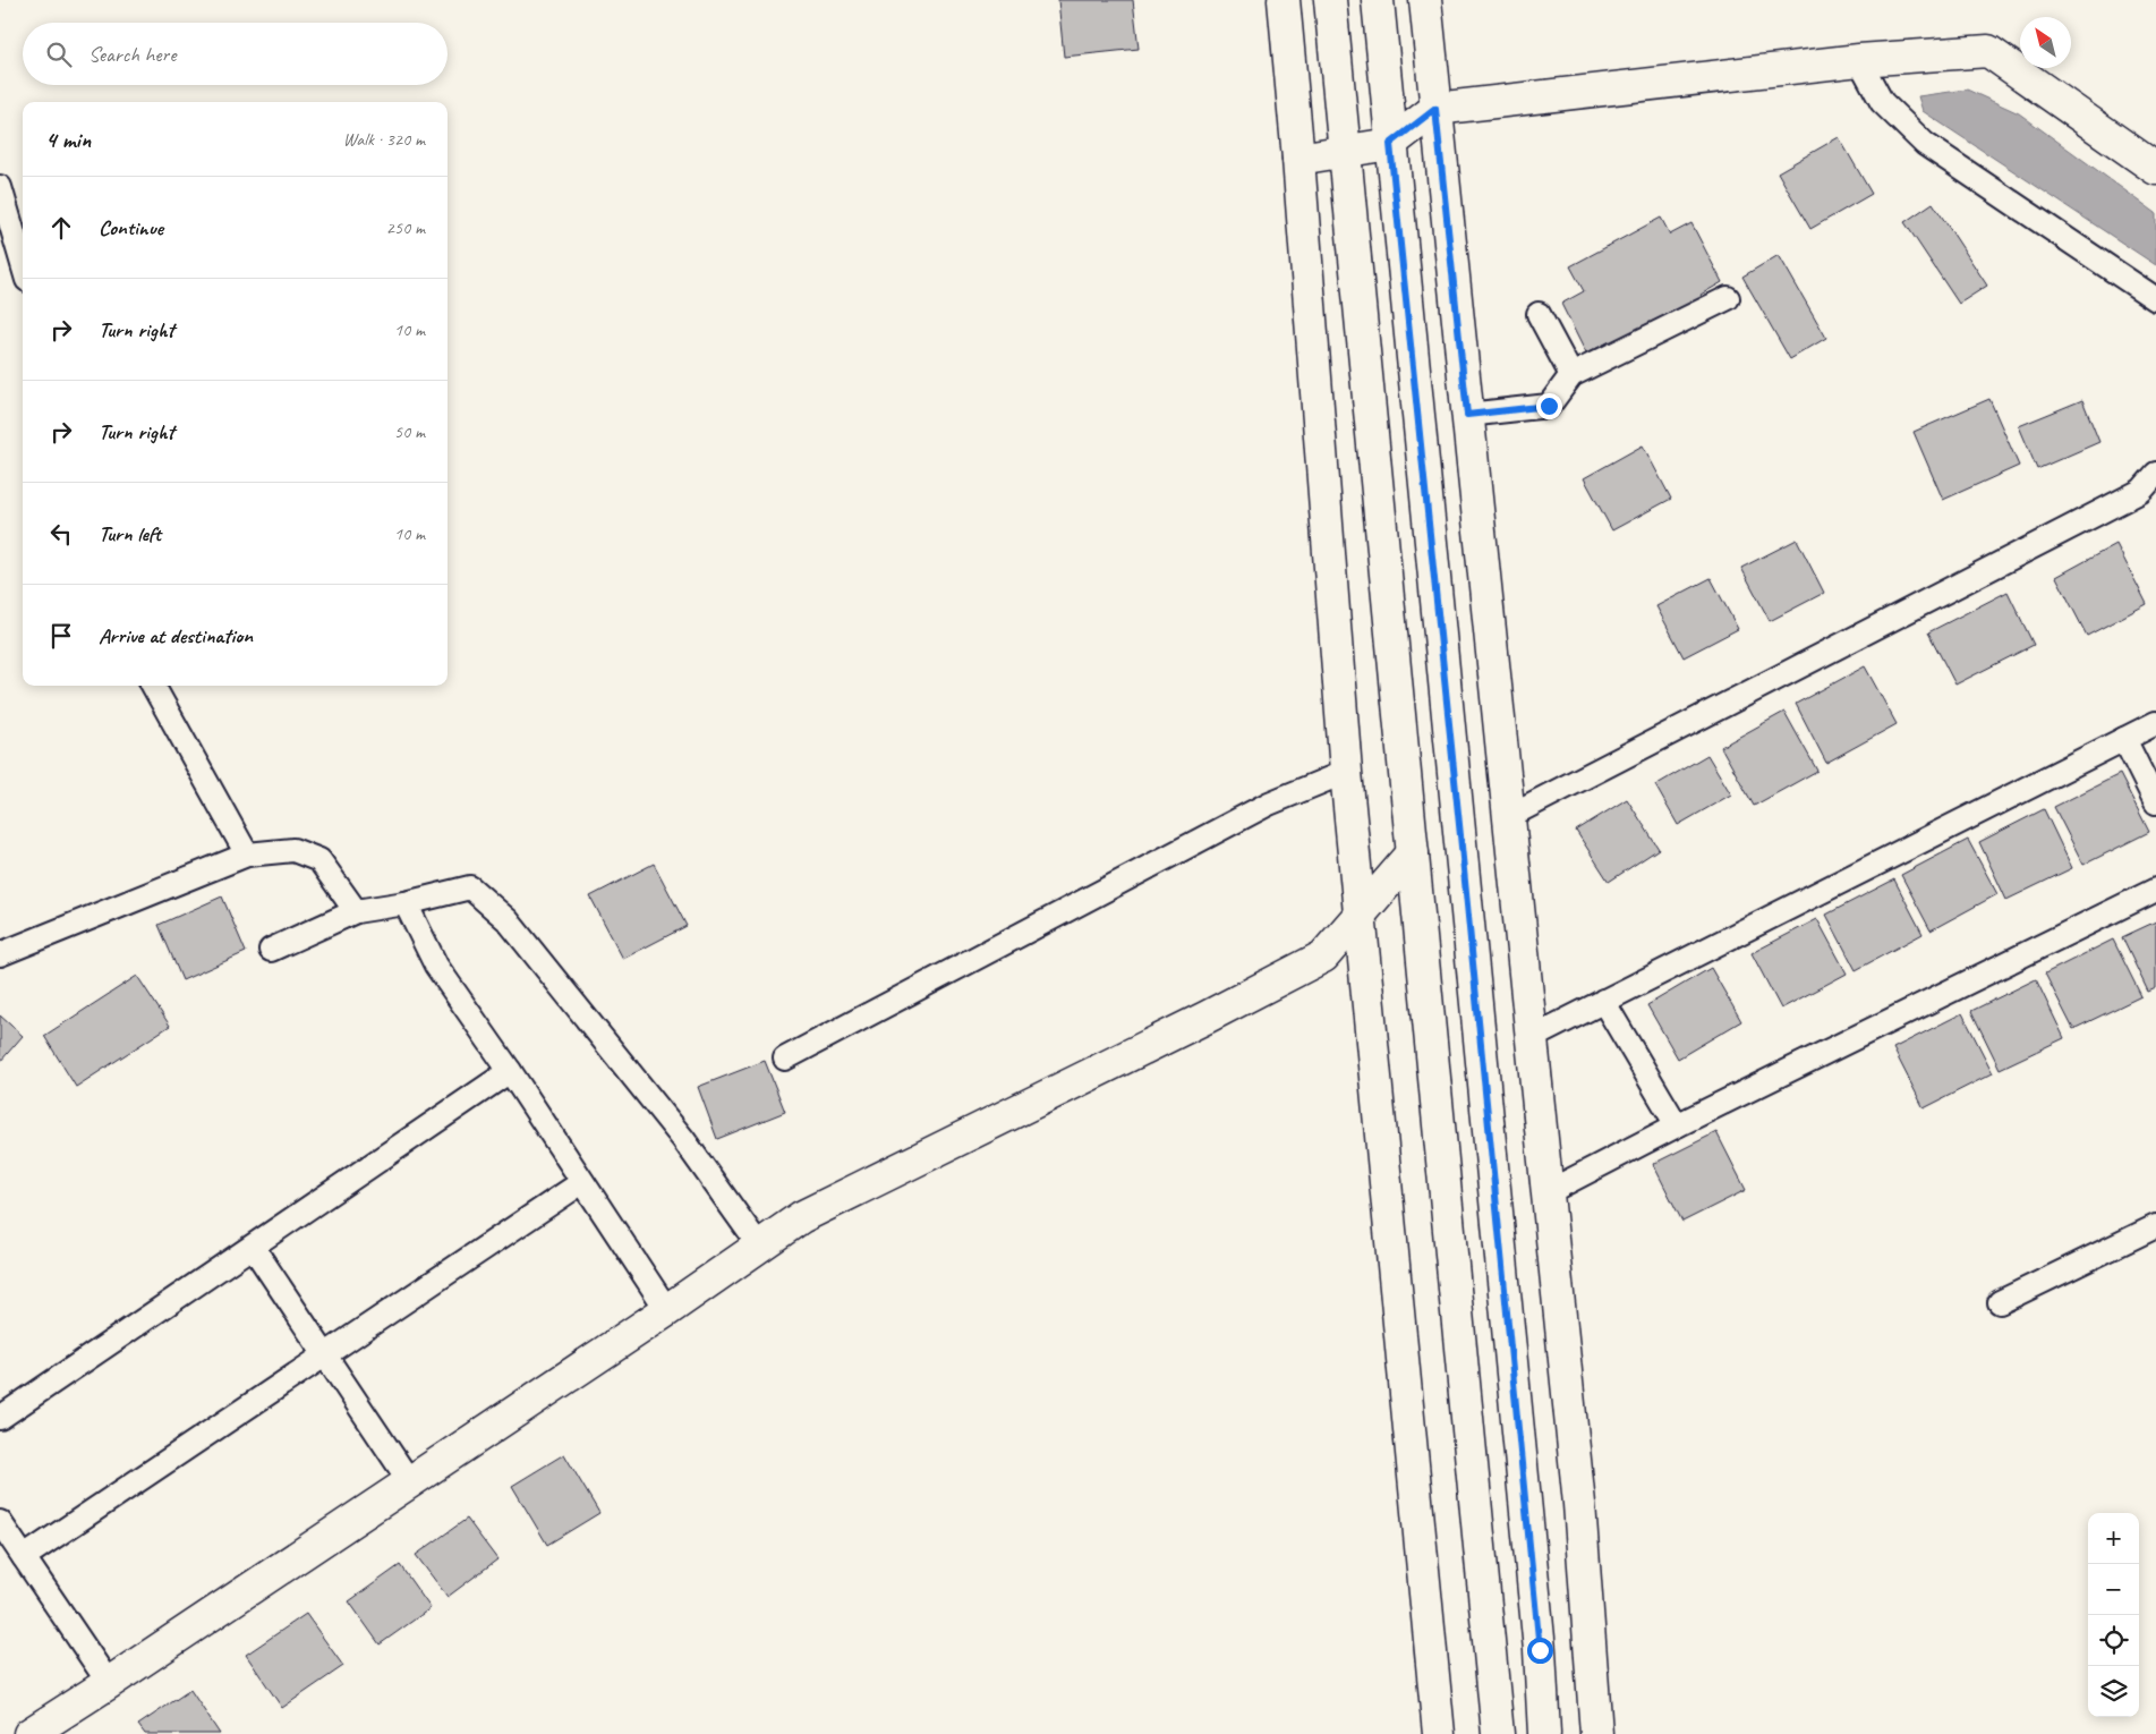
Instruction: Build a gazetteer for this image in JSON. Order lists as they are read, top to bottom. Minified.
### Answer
{"north":"top left","page":{"search":"Search here","heading":["4 min","Walk · 320 m"],"list":[["Continue","250 m"],["Turn right","10 m"],["Turn right","50 m"],["Turn left","10 m"],"Arrive at destination"],"map_buttons":["+","−"]}}
